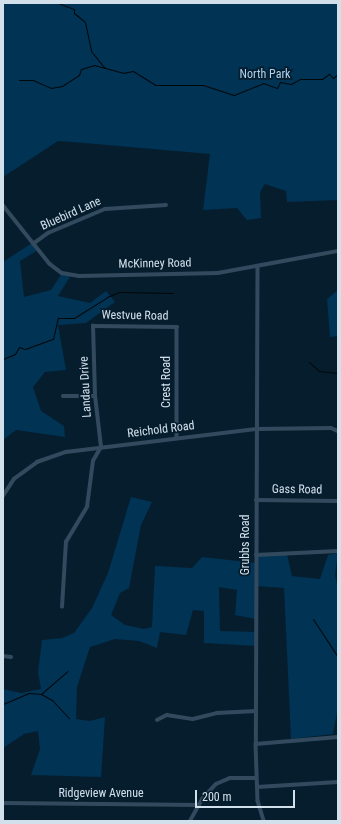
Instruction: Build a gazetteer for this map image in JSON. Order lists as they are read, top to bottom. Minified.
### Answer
{"streets":{"street":["Bluebird Lane","McKinney Road","Westvue Road","Crest Road","Landau Drive","Reichold Road","Gass Road","Grubbs Road","Ridgeview Avenue"]},"crossings":[["Bluebird Lane","McKinney Road"],["McKinney Road","Grubbs Road"],["Westvue Road","Crest Road"],["Westvue Road","Landau Drive"],["Crest Road","Reichold Road"],["Landau Drive","Reichold Road"],["Reichold Road","Grubbs Road"],["Gass Road","Grubbs Road"]],"parks":["North Park"],"scale_bar":"200 m"}
